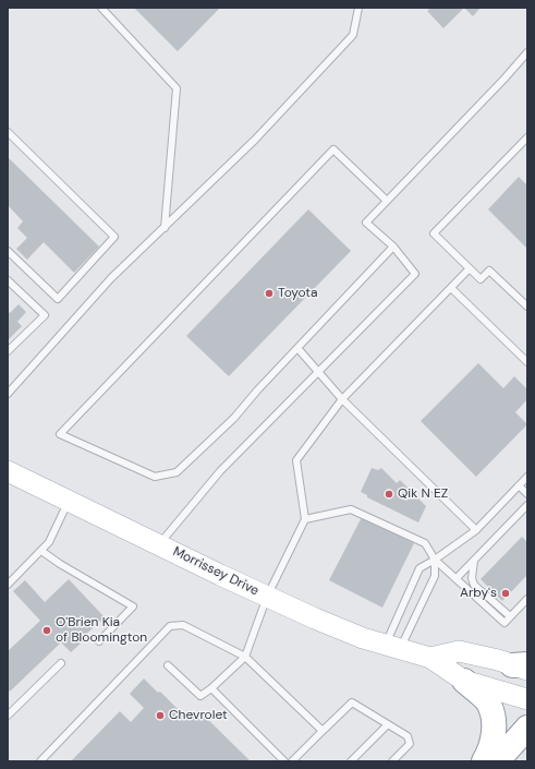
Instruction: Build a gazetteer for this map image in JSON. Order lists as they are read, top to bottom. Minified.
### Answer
{"streets":{"main road":["Morrissey Drive"]},"places":["Toyota","Qik N EZ","Arby's","O'Brien Kia of Bloomington","Chevrolet"]}
